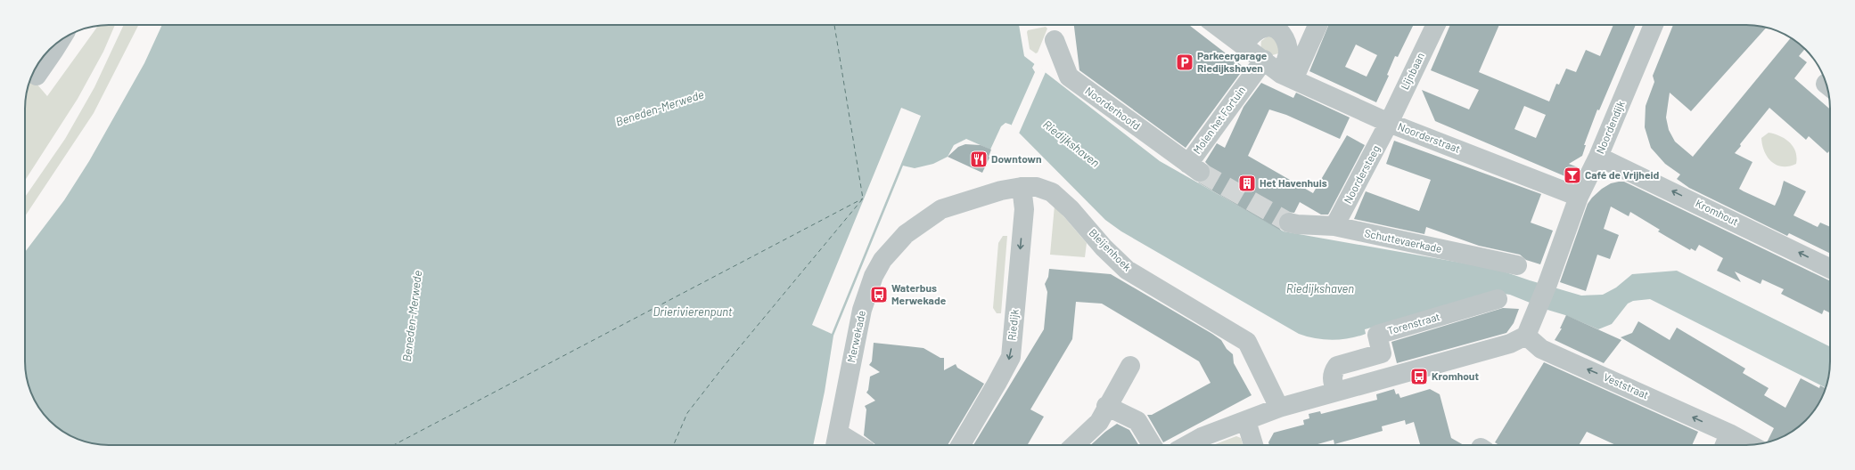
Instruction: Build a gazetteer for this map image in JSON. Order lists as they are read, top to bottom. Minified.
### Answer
{"streets":{"street":["Lijnbaan","Noorderhoofd","Molen het Fortuin","Noordendijk","Noorderstraat","Noordersteeg","Kromhout","Schuttevaerkade","Bleijenhoek","Torenstraat","Riedijk","Merwekade","Veststraat"]},"crossings":[["Lijnbaan","Noorderstraat"],["Lijnbaan","Noordersteeg"],["Noorderhoofd","Molen het Fortuin"],["Molen het Fortuin","Noorderstraat"],["Noordendijk","Noorderstraat"],["Noordendijk","Kromhout"],["Noordendijk","Veststraat"],["Noorderstraat","Noordersteeg"],["Noordersteeg","Schuttevaerkade"],["Bleijenhoek","Riedijk"],["Bleijenhoek","Merwekade"]],"one_way":["Kromhout","Riedijk","Veststraat"],"water":["Beneden-Merwede","Riedijkshaven","Drierivierenpunt"],"places":{"parking":["Parkeergarage Riedijkshaven"],"restaurant":["Downtown"],"bar":["Café de Vrijheid"],"building":["Het Havenhuis"],"bus stop":["Waterbus Merwekade","Kromhout"]}}
